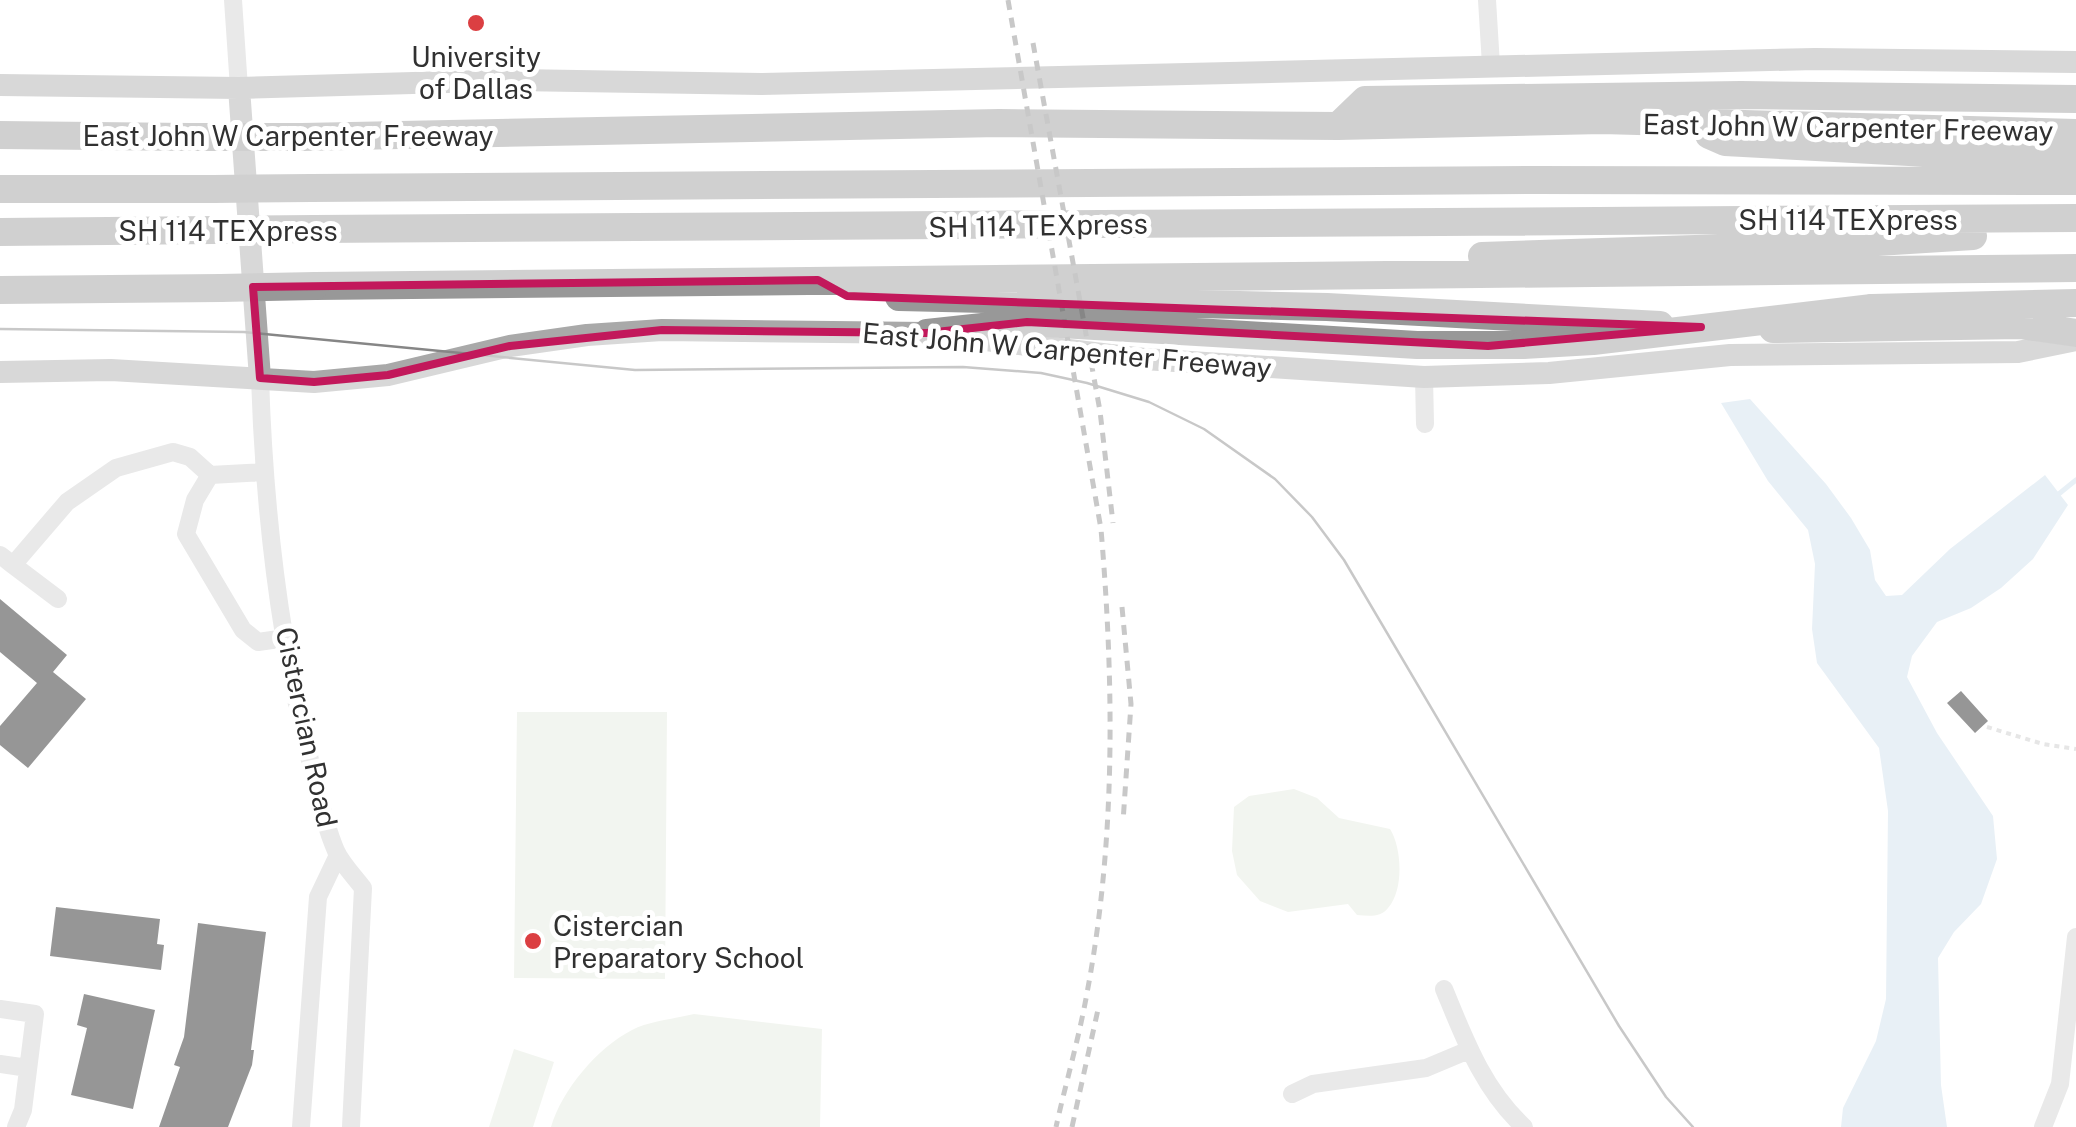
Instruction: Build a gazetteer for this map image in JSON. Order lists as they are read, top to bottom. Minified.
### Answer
{"streets":{"highway":["East John W Carpenter Freeway","SH 114 TEXpress"],"street":["Cistercian Road"]},"crossings":[["East John W Carpenter Freeway","Cistercian Road"]],"places":["University of Dallas","Cistercian Preparatory School"]}
